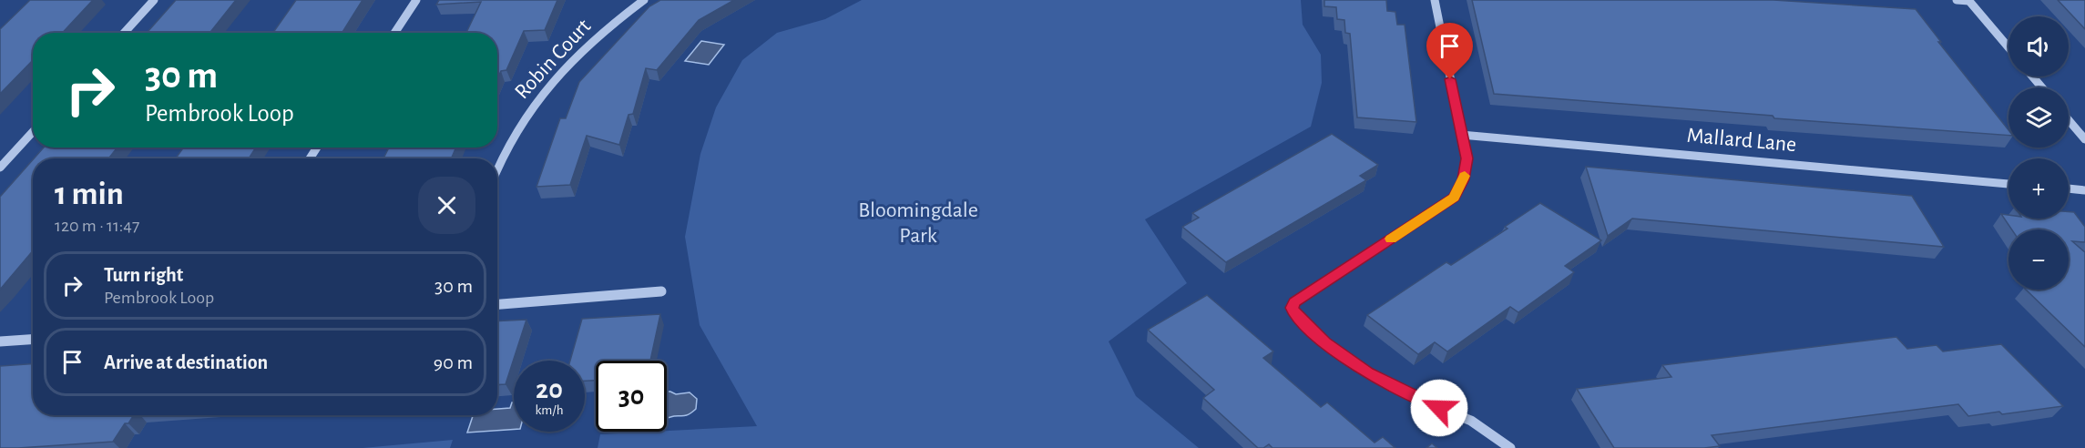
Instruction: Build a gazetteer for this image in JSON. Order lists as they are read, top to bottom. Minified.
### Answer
{"streets":{"street":["Robin Court","Mallard Lane"]},"parks":["Bloomingdale Park"],"page":{"map_buttons":["+","−"],"turn":["30 m","Pembrook Loop"],"heading":["1 min","120 m · 11:47"],"list":[{"name":"Turn right","note":"Pembrook Loop","value":"30 m"},{"name":"Arrive at destination","value":"90 m"}],"speed":"20 km/h","limit":"30"}}
